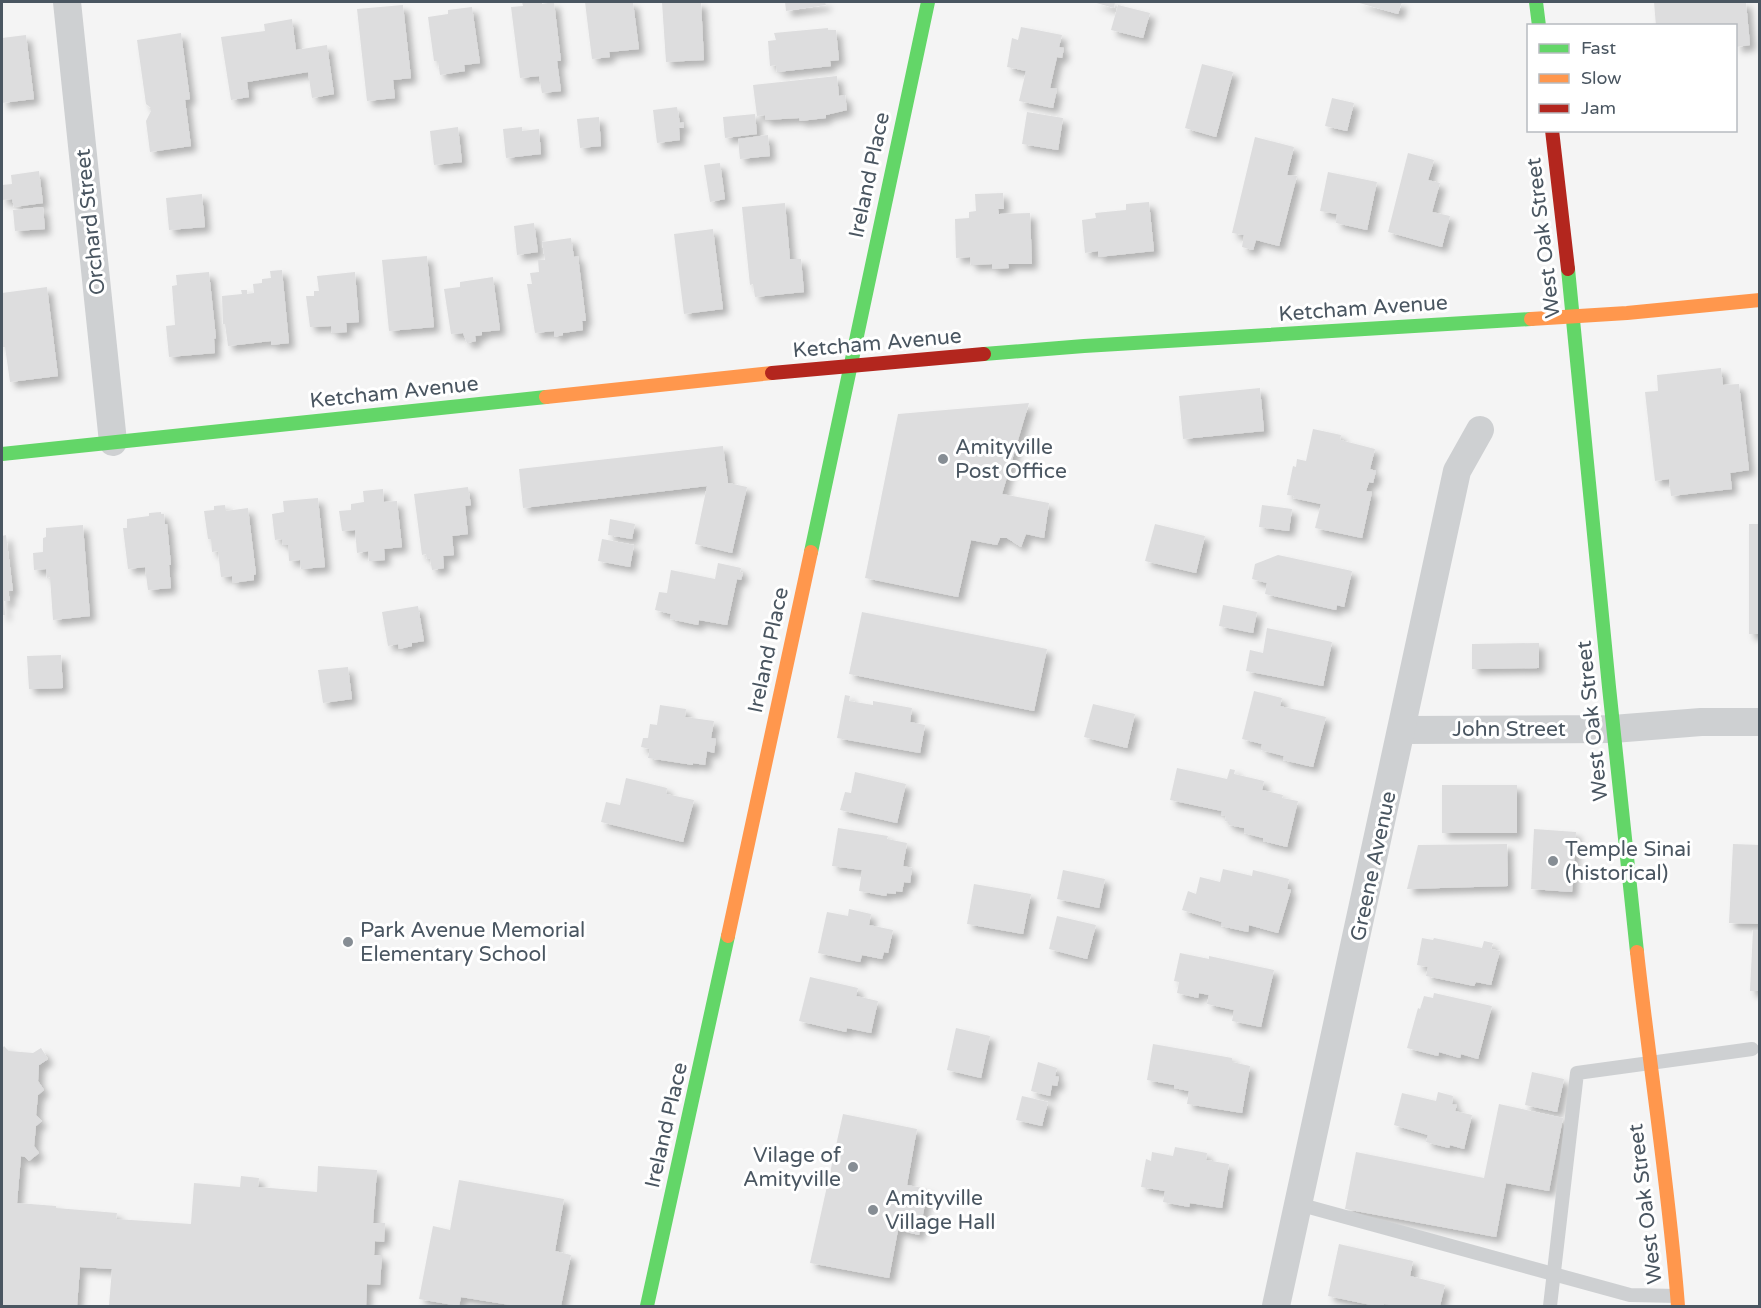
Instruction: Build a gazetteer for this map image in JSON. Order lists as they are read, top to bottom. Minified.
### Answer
{"streets":{"street":["Ireland Place","Orchard Street","West Oak Street","Ketcham Avenue","John Street","Greene Avenue"]},"crossings":[["Ireland Place","Ketcham Avenue"],["Orchard Street","Ketcham Avenue"],["West Oak Street","Ketcham Avenue"],["West Oak Street","John Street"],["John Street","Greene Avenue"]],"places":["Amityville Post Office","Temple Sinai (historical)","Park Avenue Memorial Elementary School","Vilage of Amityville","Amityville Village Hall"],"legend":["Fast","Slow","Jam"]}
